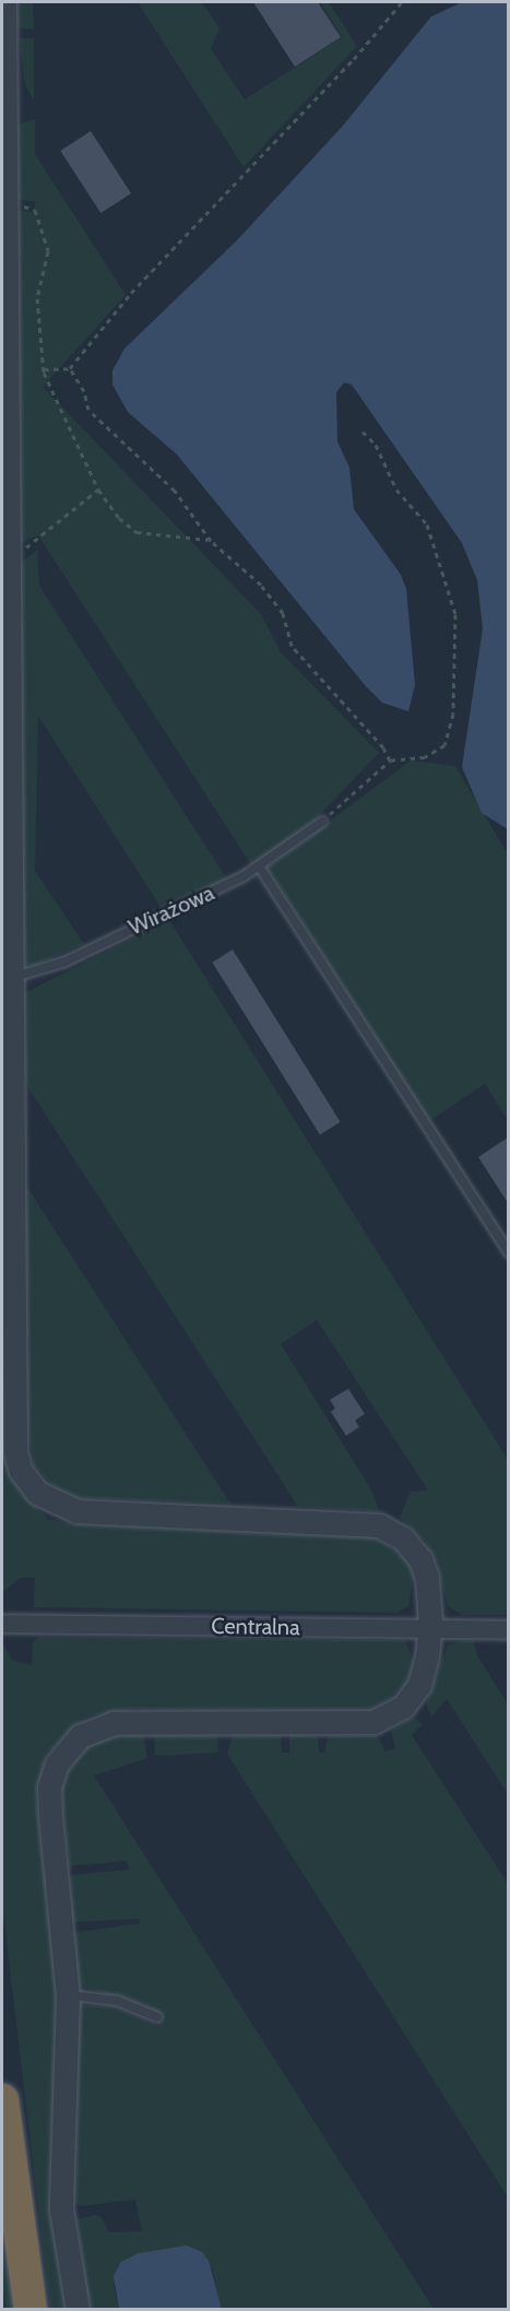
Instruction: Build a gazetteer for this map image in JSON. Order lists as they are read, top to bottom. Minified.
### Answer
{"streets":{"street":["Centralna"],"lane":["Wirażowa"]}}
